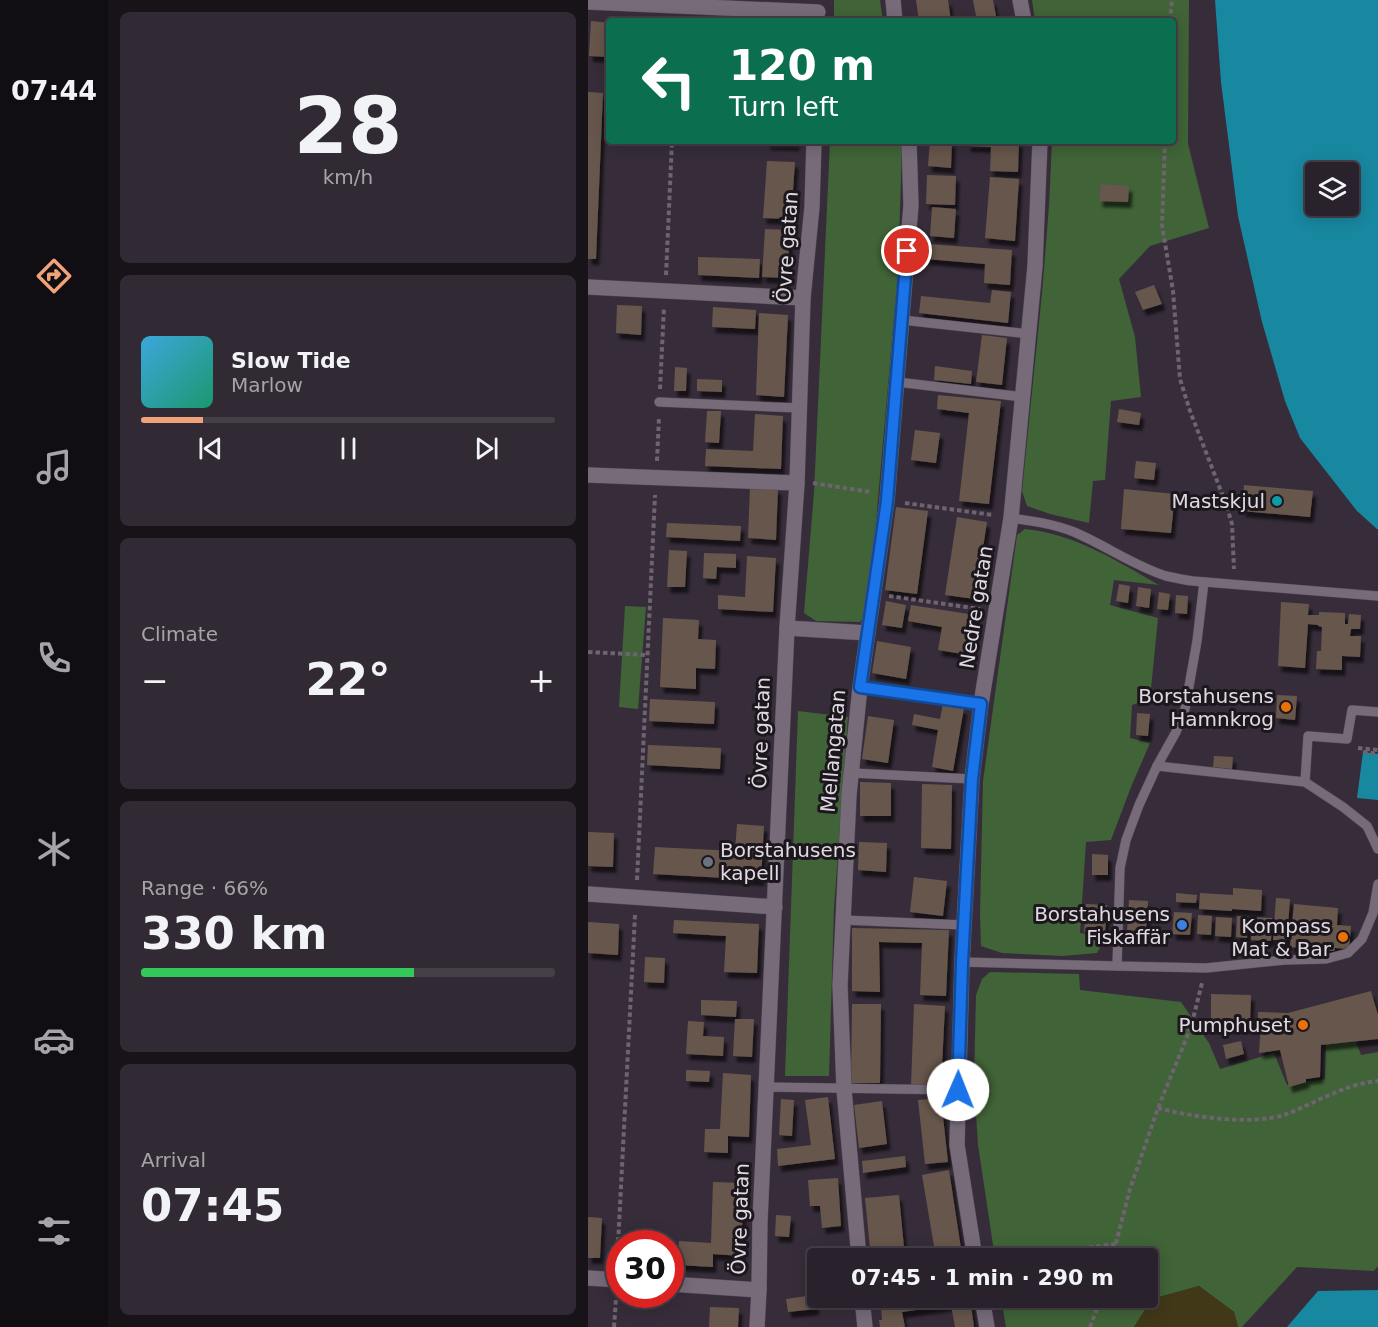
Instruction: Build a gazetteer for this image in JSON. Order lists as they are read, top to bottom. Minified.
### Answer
{"streets":{"street":["Övre gatan","Nedre gatan","Mellangatan"]},"places":["Mastskjul","Borstahusens Hamnkrog","Borstahusens kapell","Borstahusens Fiskaffär","Kompass Mat & Bar","Pumphuset"],"page":{"tabs":"07:44","tile":[["28","km/h"],"Climate",["Range · 66%","330 km"],["Arrival","07:45"]],"turn":["120 m","Turn left"],"song":["Slow Tide","Marlow"],"heat":["−","22°","+"],"limit":"30","trip":"07:45 · 1 min · 290 m"}}
